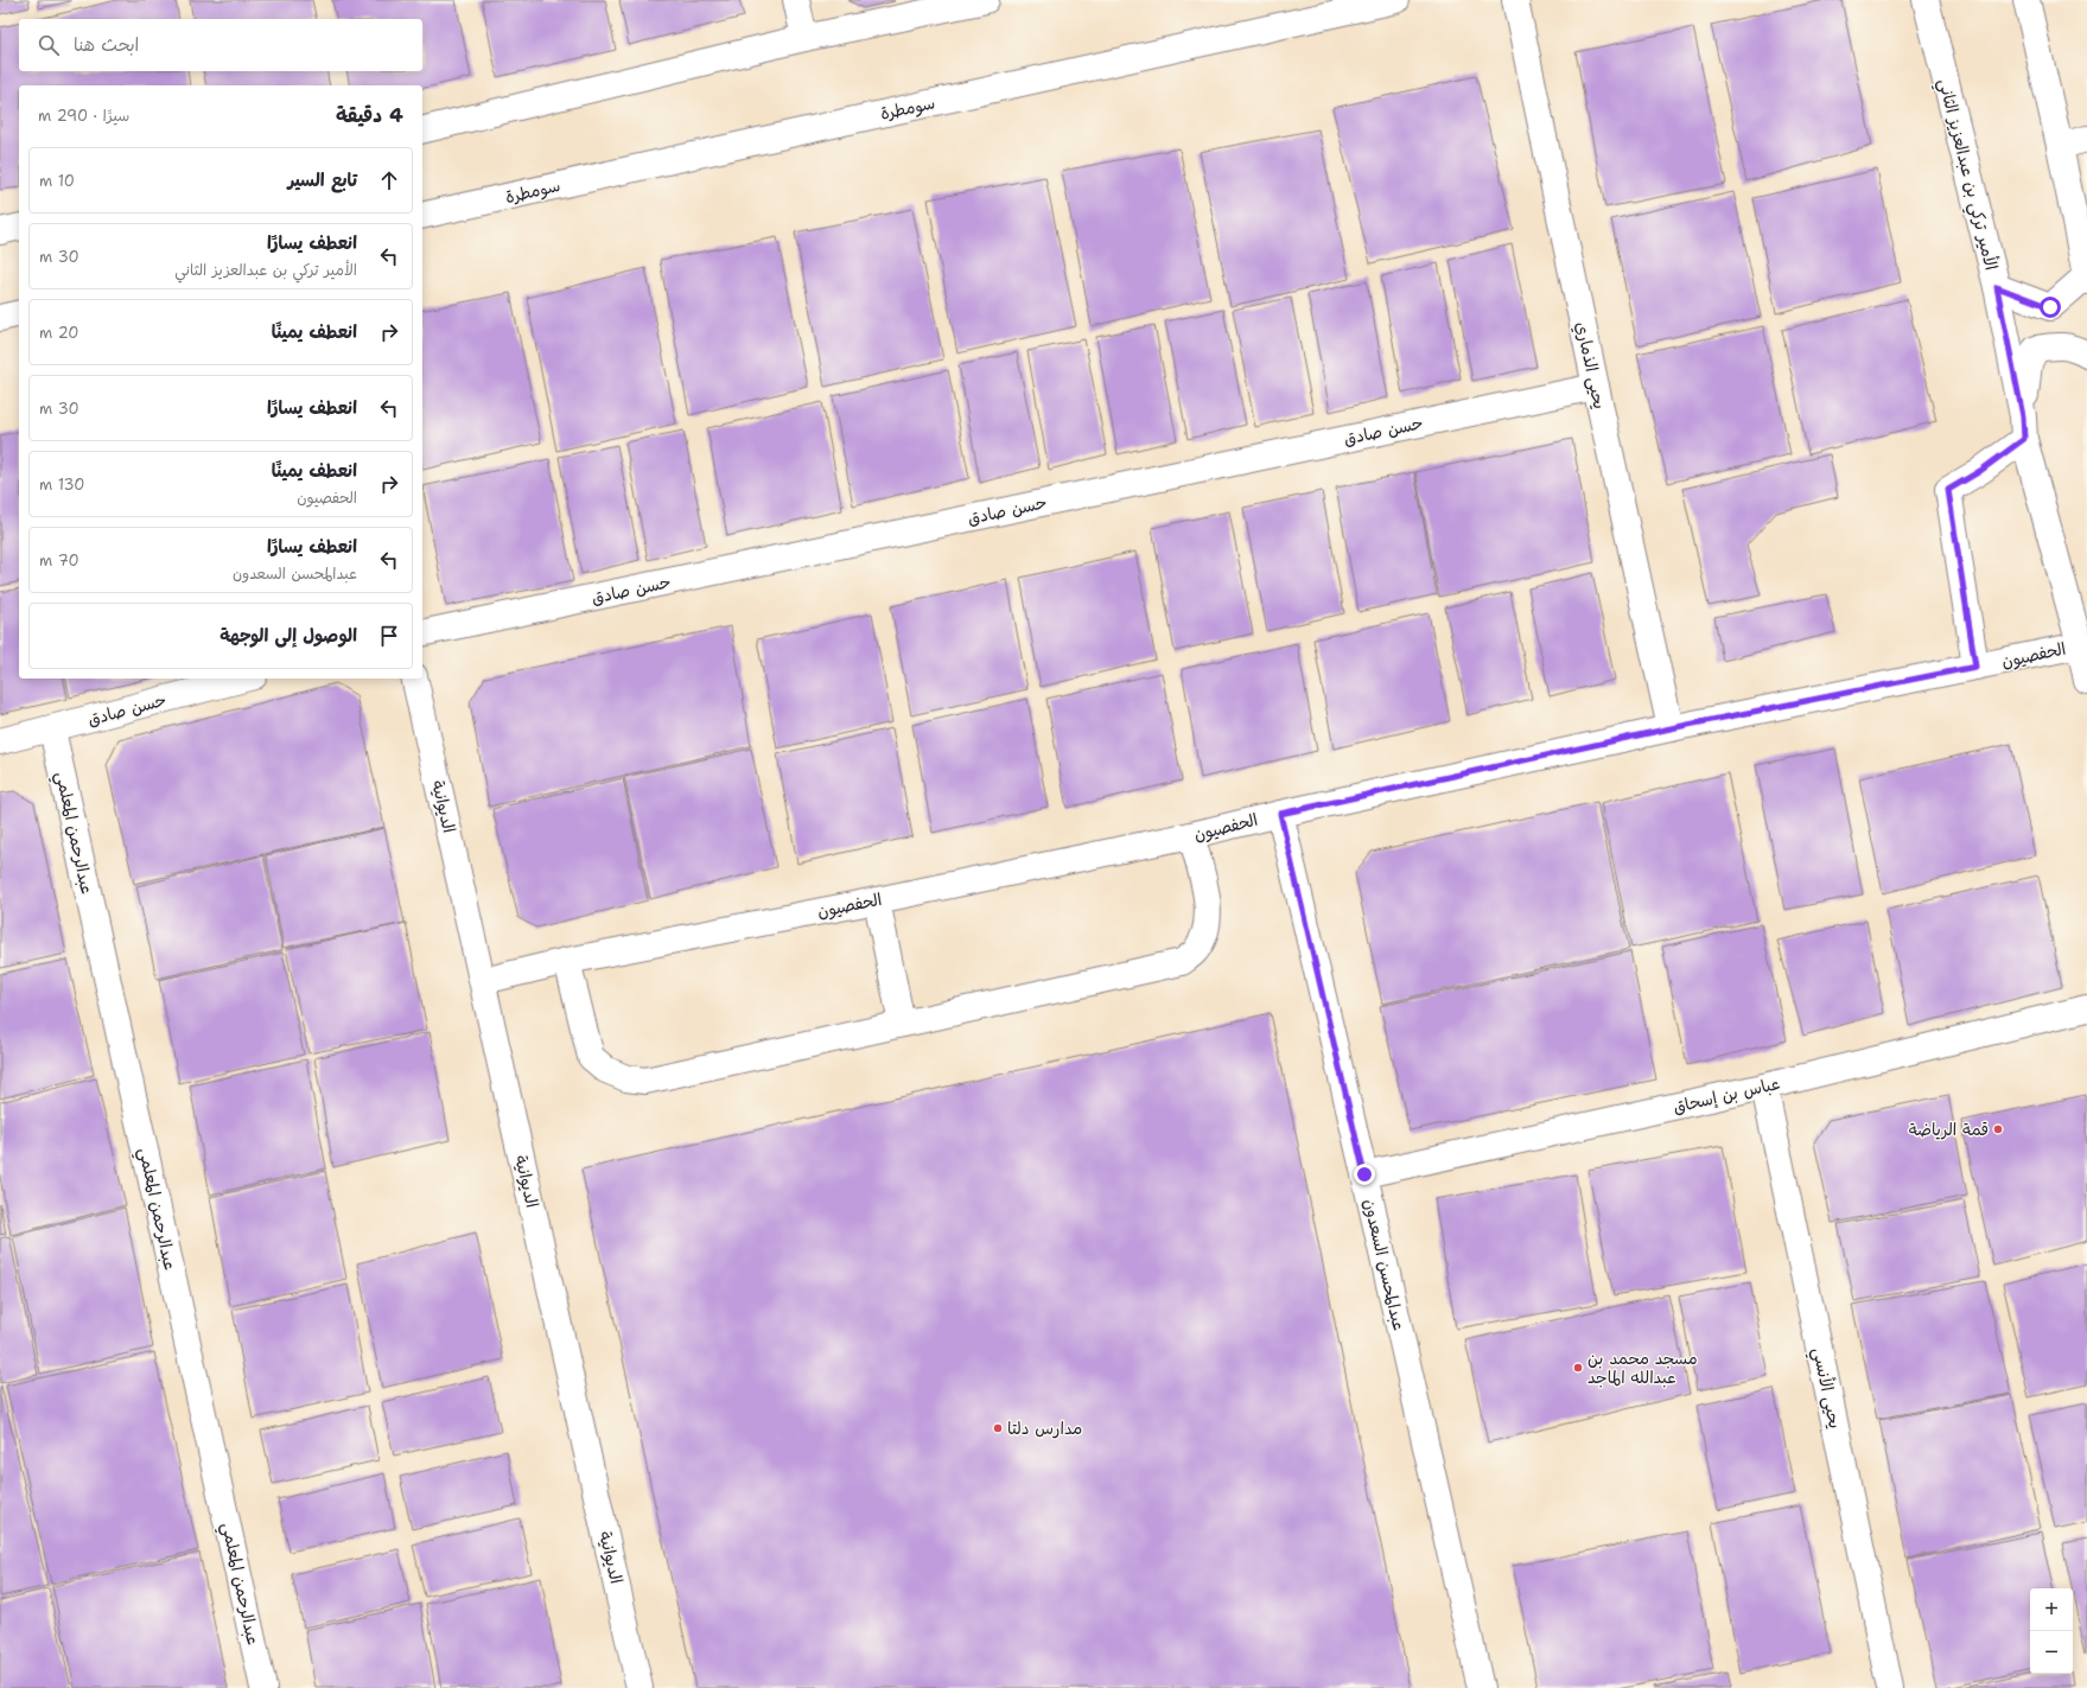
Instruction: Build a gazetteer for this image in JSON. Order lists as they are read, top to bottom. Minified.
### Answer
{"streets":{"street":["سومطرة","الأمير تركي بن عبدالعزيز الثاني","يحيى الذماري","حسن صادق","الحفصيون","الديوانية","عبدالرحمن المعلمي","عباس بن إسحاق","عبدالمحسن السعدون","يحيى الأنسي"]},"crossings":[["الأمير تركي بن عبدالعزيز الثاني","الحفصيون"],["يحيى الذماري","حسن صادق"],["يحيى الذماري","الحفصيون"],["حسن صادق","عبدالرحمن المعلمي"],["الحفصيون","الديوانية"],["الحفصيون","عبدالمحسن السعدون"],["عباس بن إسحاق","عبدالمحسن السعدون"],["عباس بن إسحاق","يحيى الأنسي"]],"places":["قمة الرياضة","مسجد محمد بن عبدالله الماجد","مدارس دلتا"],"page":{"search":"ابحث هنا","heading":["4 دقيقة","سيرًا · 290 m"],"list":[["تابع السير","10 m"],["انعطف يسارًا","الأمير تركي بن عبدالعزيز الثاني","30 m"],["انعطف يمينًا","20 m"],["انعطف يسارًا","30 m"],["انعطف يمينًا","الحفصيون","130 m"],["انعطف يسارًا","عبدالمحسن السعدون","70 m"],"الوصول إلى الوجهة"],"map_buttons":["+","−"]}}
